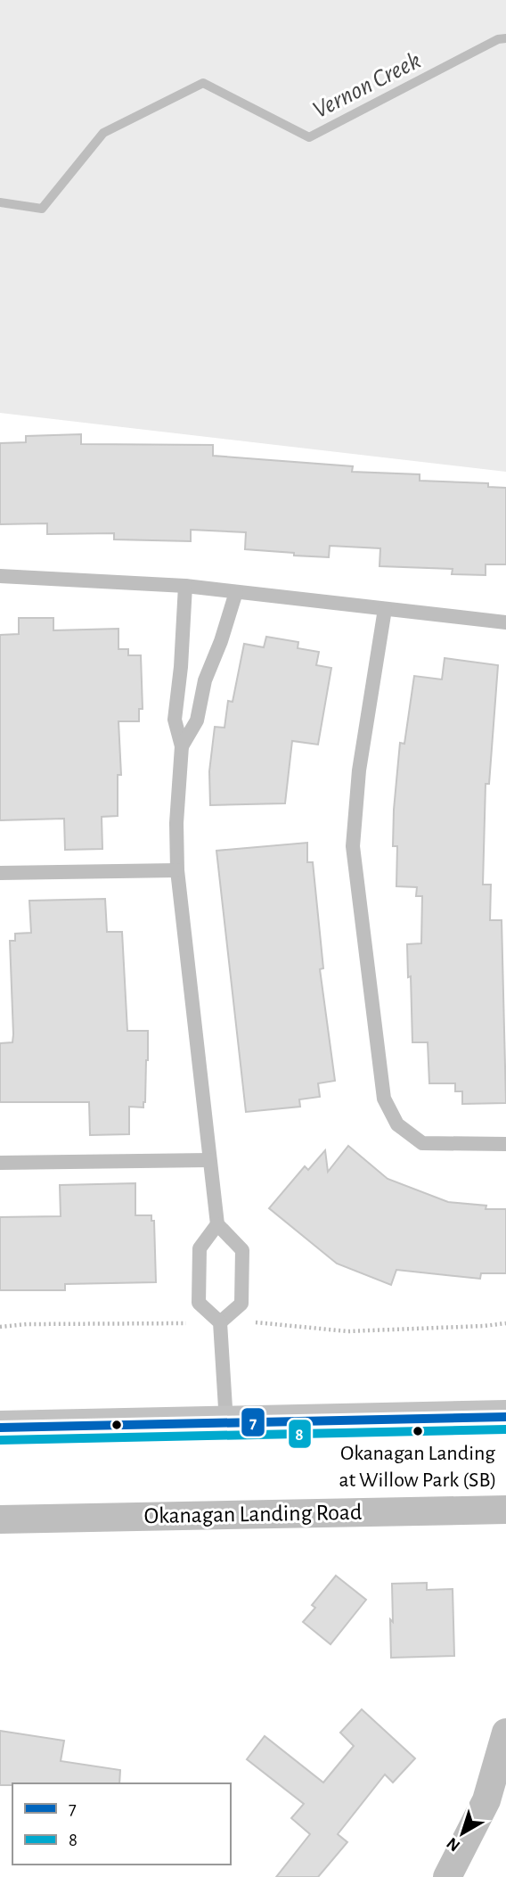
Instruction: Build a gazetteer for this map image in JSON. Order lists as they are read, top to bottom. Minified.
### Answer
{"streets":{"street":["Okanagan Landing Road"]},"water":["Vernon Creek"],"places":["Okanagan Landing at Willow Park (SB)"],"lines":["transit line 7","transit line 8"],"legend":["7","8"],"north":"bottom left"}
